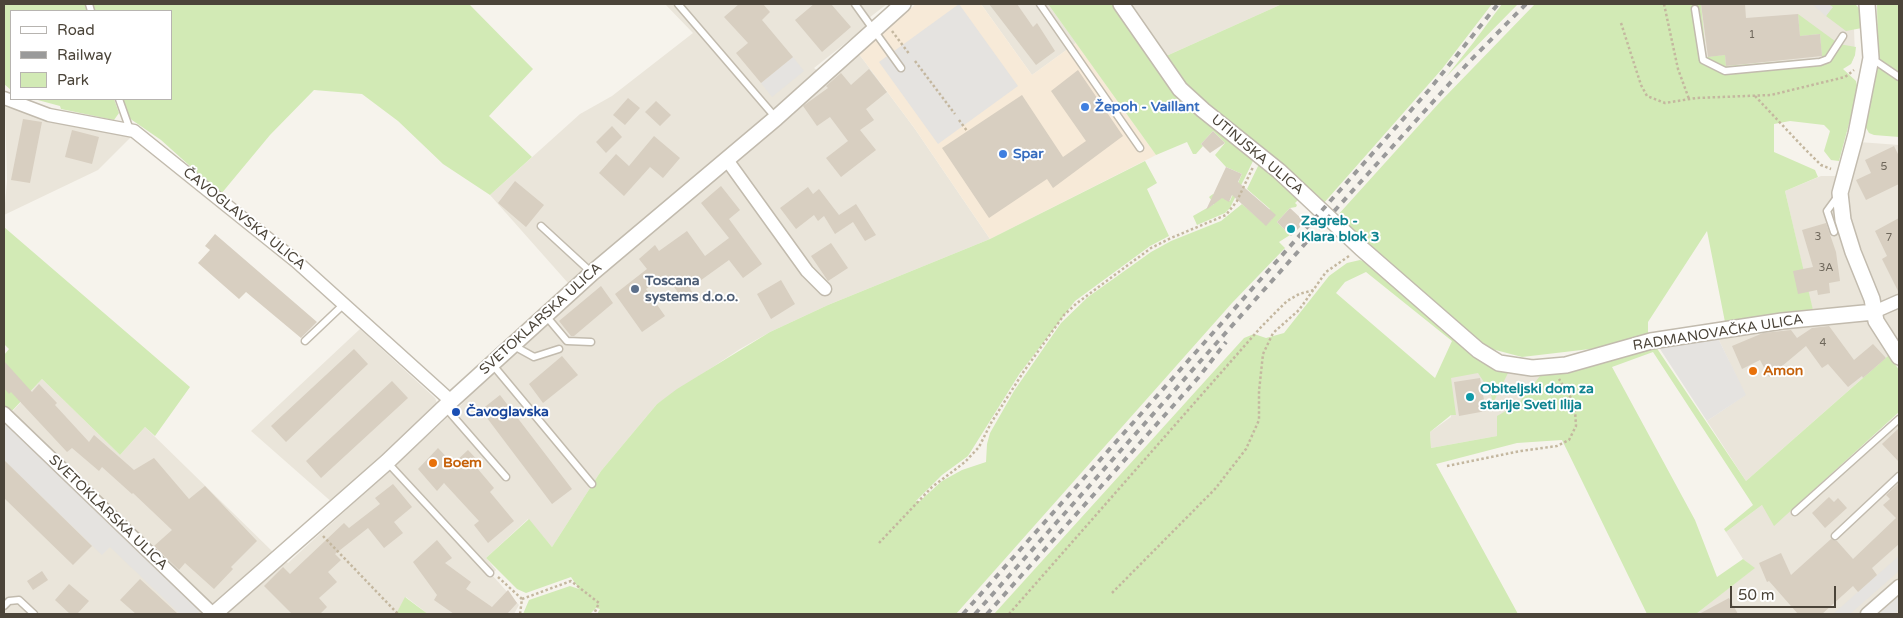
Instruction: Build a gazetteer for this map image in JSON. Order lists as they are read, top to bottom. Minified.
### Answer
{"streets":{"street":["UTINJSKA ULICA","ČAVOGLAVSKA ULICA","SVETOKLARSKA ULICA","RADMANOVAČKA ULICA"]},"crossings":[["UTINJSKA ULICA","RADMANOVAČKA ULICA"],["ČAVOGLAVSKA ULICA","SVETOKLARSKA ULICA"]],"places":["Žepoh - Vaillant","Spar","Zagreb - Klara blok 3","Toscana systems d.o.o.","Amon","Obiteljski dom za starije Sveti Ilija","Čavoglavska","Boem"],"house_numbers":["1","5","3","7","3A","4"],"legend":["Road","Railway","Park"],"scale_bar":"50 m"}
